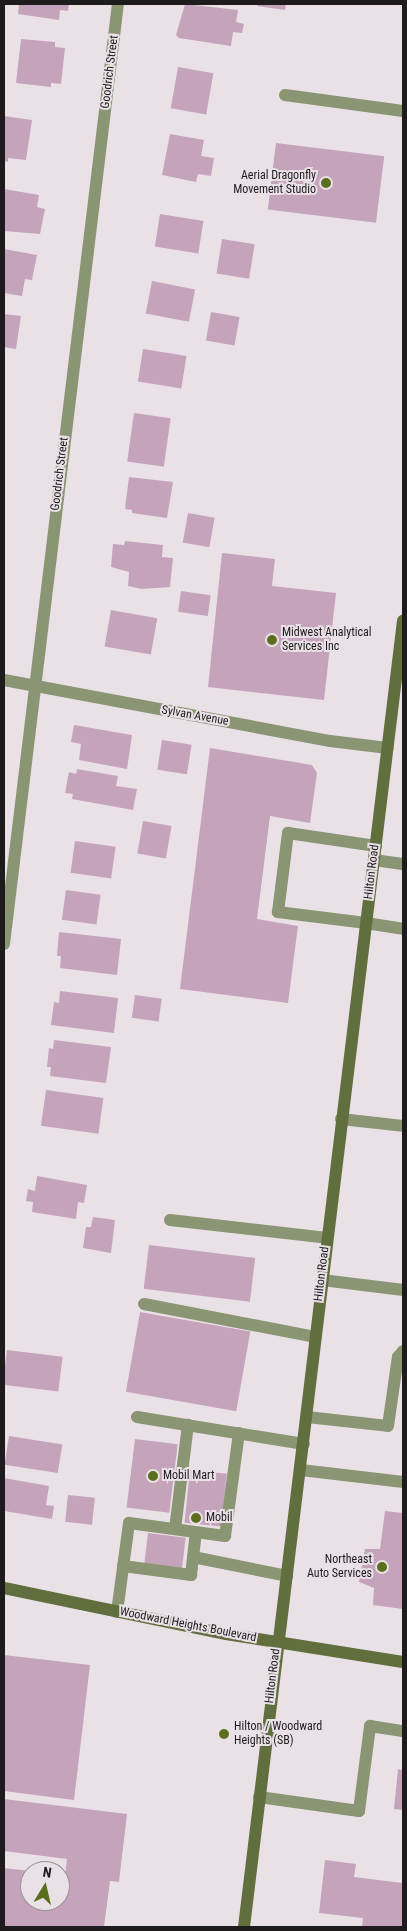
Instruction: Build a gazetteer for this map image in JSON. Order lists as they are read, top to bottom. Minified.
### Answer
{"streets":{"street":["Goodrich Street","Sylvan Avenue","Hilton Road","Woodward Heights Boulevard"]},"crossings":[["Goodrich Street","Sylvan Avenue"],["Sylvan Avenue","Hilton Road"],["Hilton Road","Woodward Heights Boulevard"]],"places":["Aerial Dragonfly Movement Studio","Midwest Analytical Services Inc","Mobil Mart","Mobil","Northeast Auto Services","Hilton / Woodward Heights (SB)"],"north":"top"}
